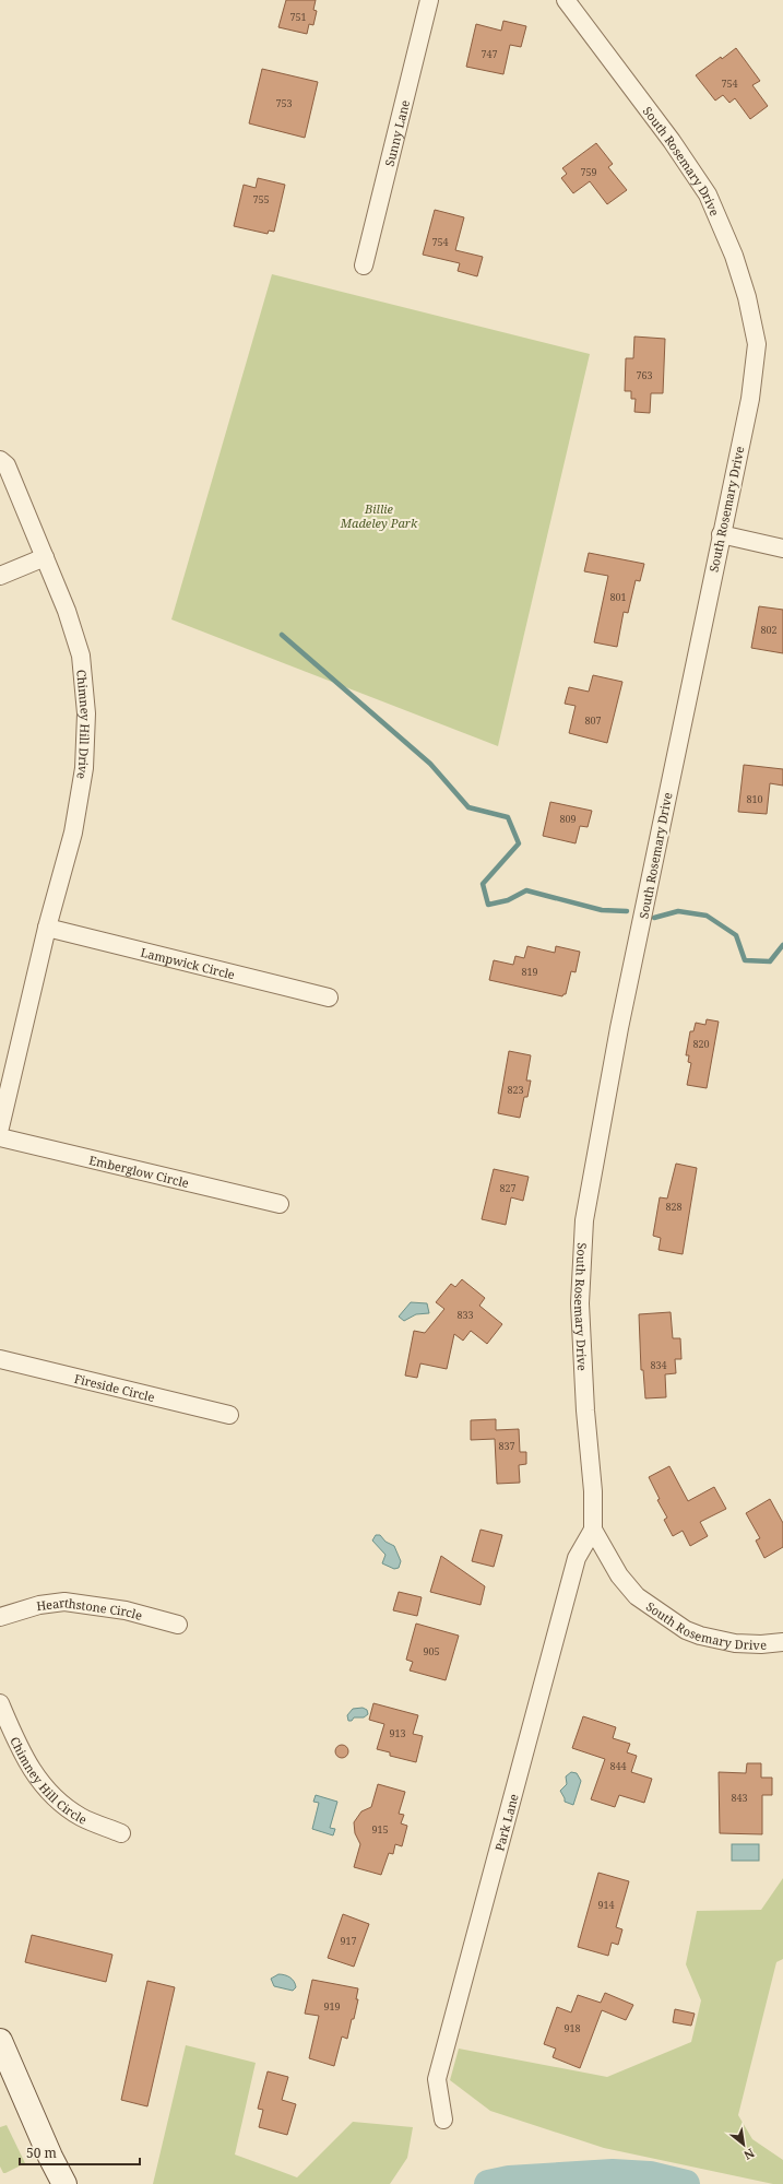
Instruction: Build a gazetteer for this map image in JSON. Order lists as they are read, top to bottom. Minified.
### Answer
{"streets":{"street":["Sunny Lane","South Rosemary Drive","Chimney Hill Drive","Lampwick Circle","Emberglow Circle","Fireside Circle","Hearthstone Circle","Chimney Hill Circle","Park Lane"]},"crossings":[["South Rosemary Drive","Park Lane"],["Chimney Hill Drive","Lampwick Circle"]],"parks":["Billie Madeley Park"],"house_numbers":["751","747","754","753","759","755","754","763","801","802","807","810","809","819","820","823","827","828","833","834","837","905","913","844","843","915","914","917","919","918"],"scale_bar":"50 m","north":"bottom right"}
